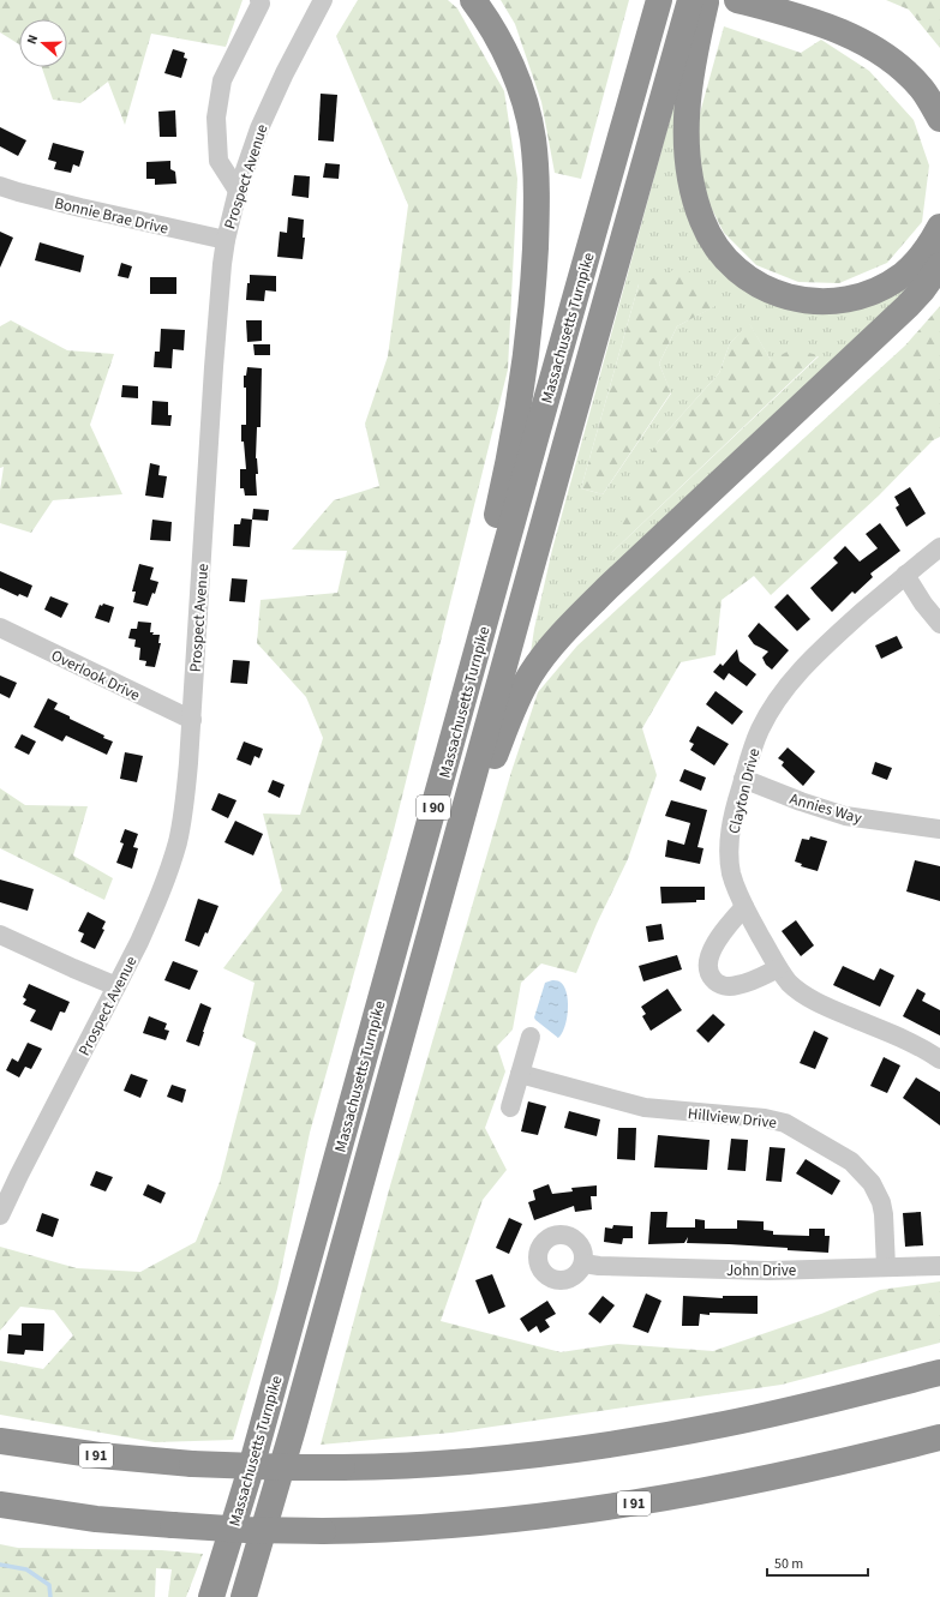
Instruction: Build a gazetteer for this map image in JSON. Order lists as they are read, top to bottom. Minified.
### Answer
{"streets":{"highway":["Massachusetts Turnpike","I 90","I 91"],"street":["Prospect Avenue","Bonnie Brae Drive","Overlook Drive","Clayton Drive","Annies Way","Hillview Drive","John Drive"]},"crossings":[["Prospect Avenue","Bonnie Brae Drive"],["Prospect Avenue","Overlook Drive"],["Clayton Drive","Annies Way"],["Hillview Drive","John Drive"]],"scale_bar":"50 m","north":"left"}
